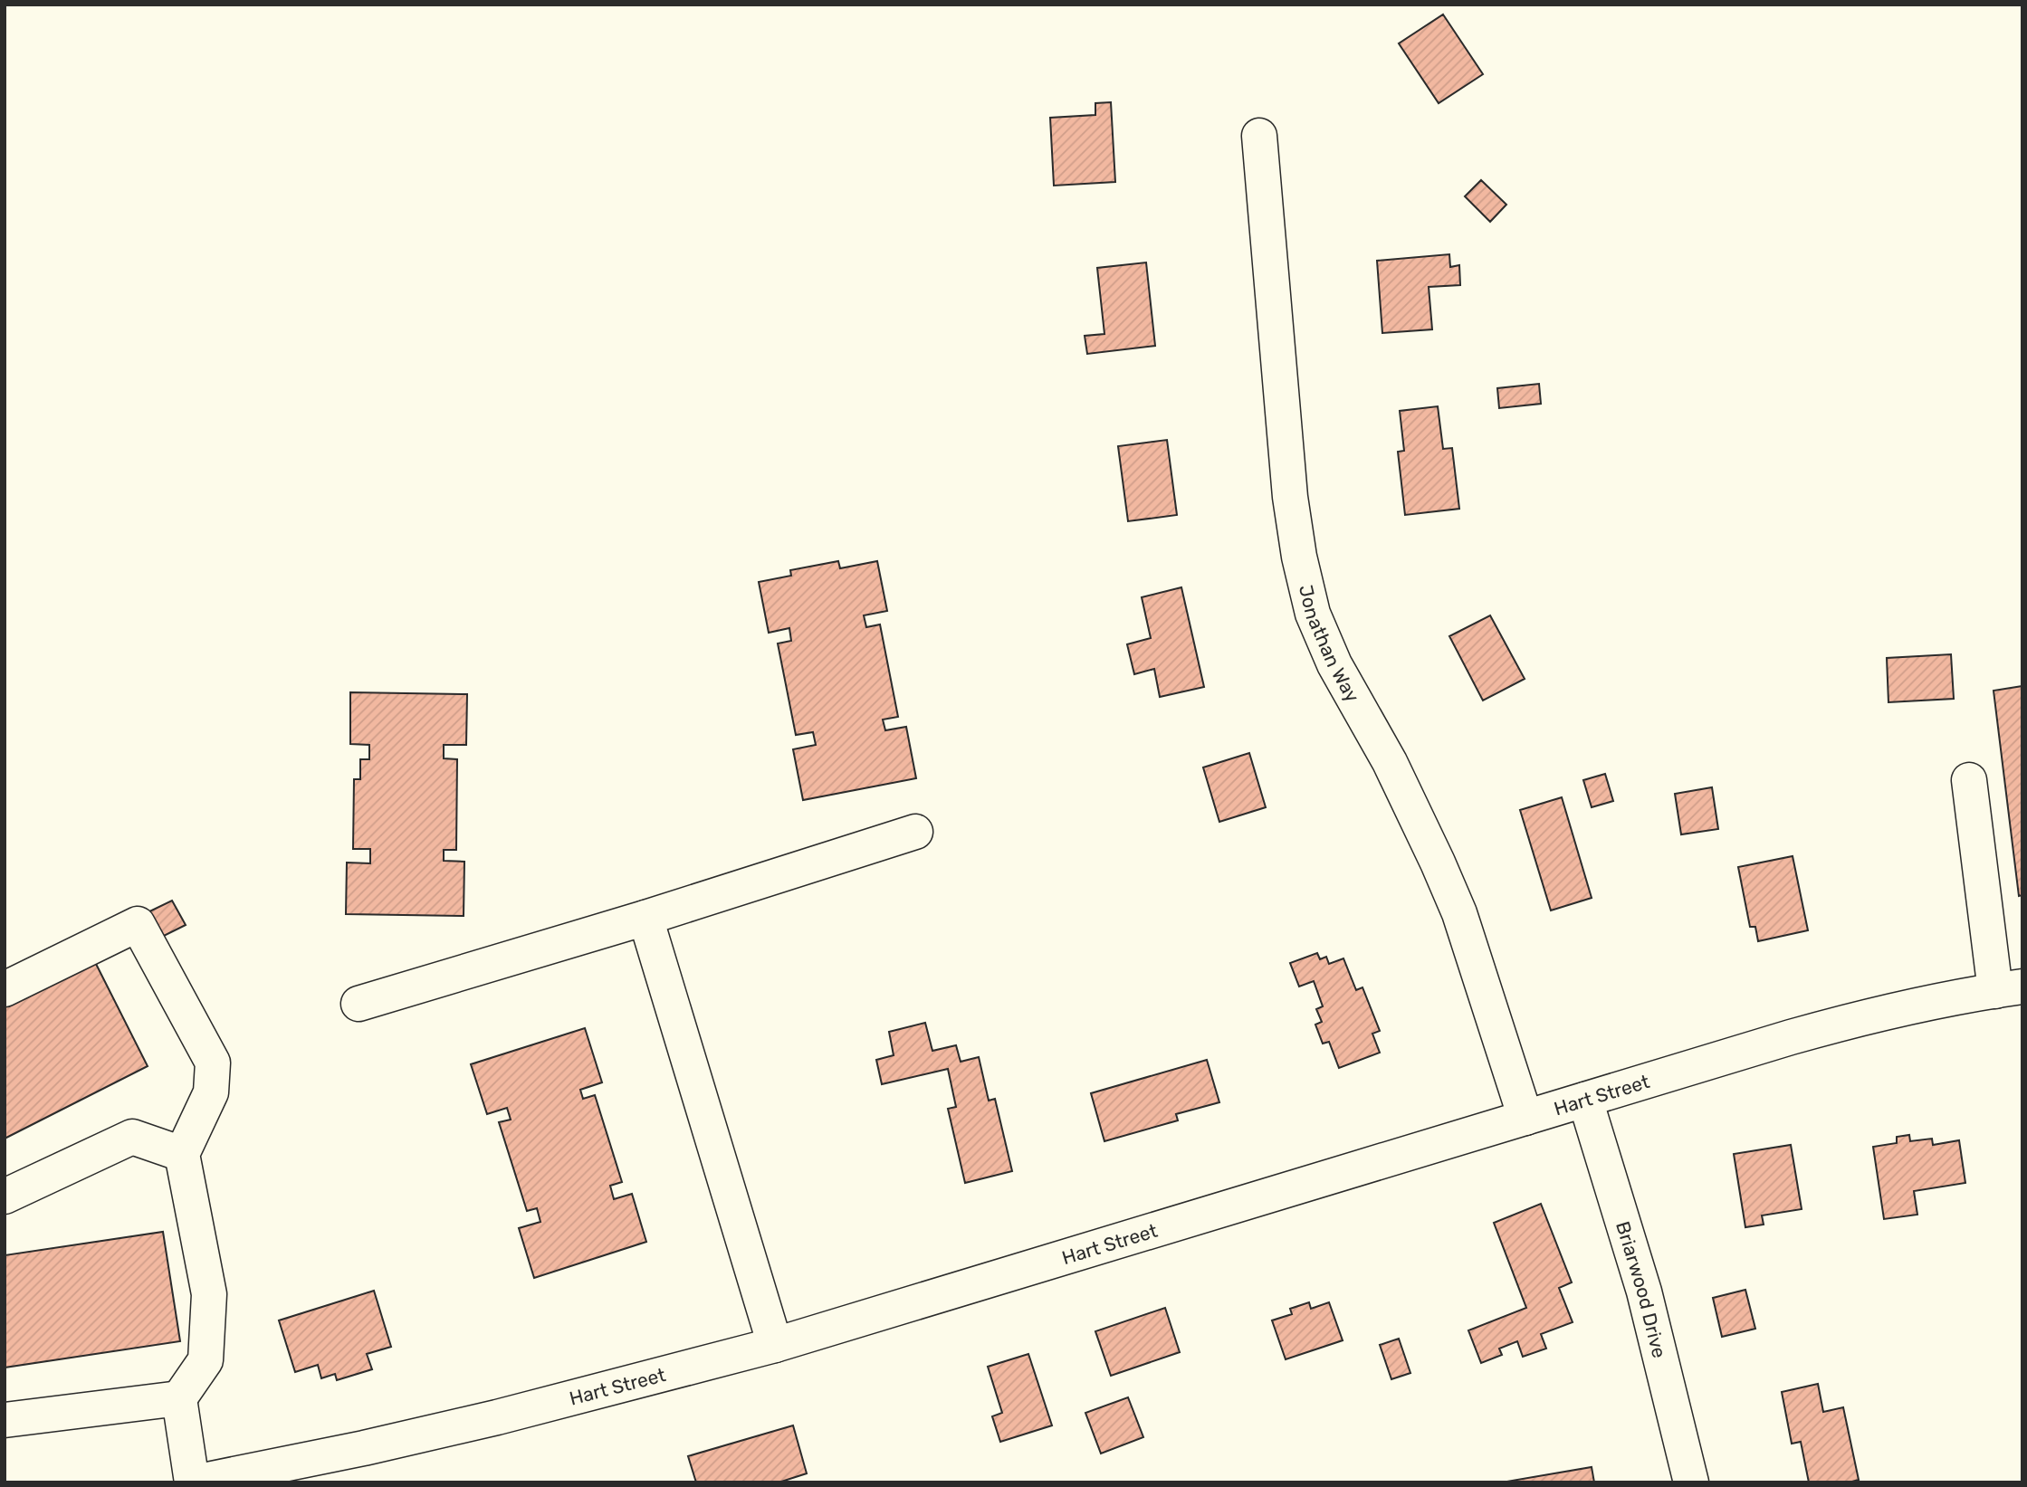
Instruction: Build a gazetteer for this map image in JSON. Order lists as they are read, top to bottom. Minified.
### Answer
{"streets":{"street":["Jonathan Way","Hart Street","Briarwood Drive"]},"crossings":[["Jonathan Way","Hart Street"],["Hart Street","Briarwood Drive"]]}
